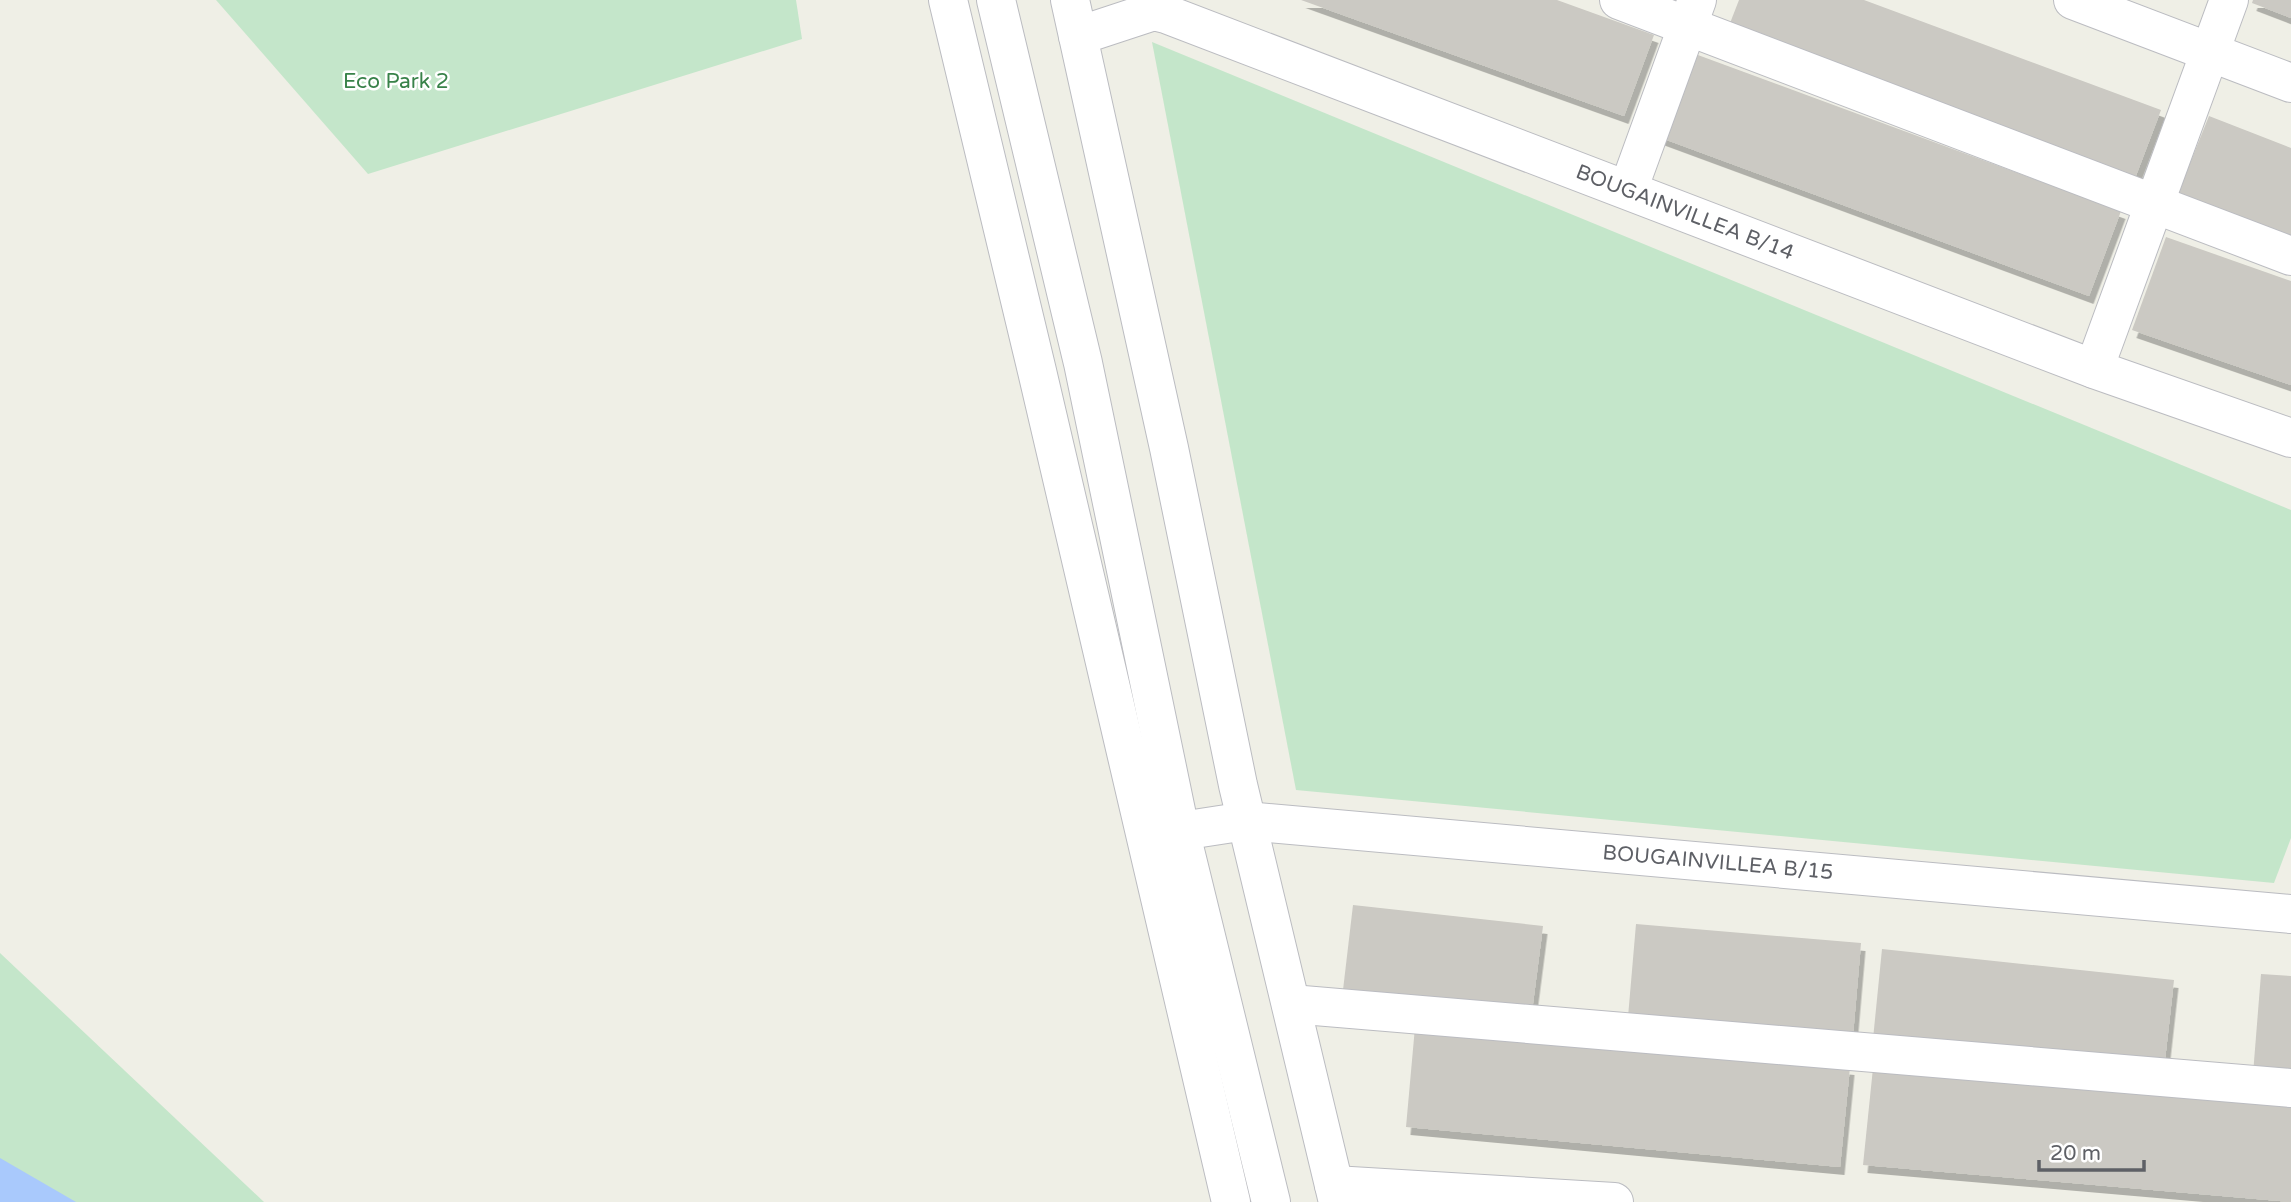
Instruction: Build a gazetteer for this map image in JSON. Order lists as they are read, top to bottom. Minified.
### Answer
{"streets":{"street":["BOUGAINVILLEA B/14","BOUGAINVILLEA B/15"]},"parks":["Eco Park 2"],"scale_bar":"20 m"}
